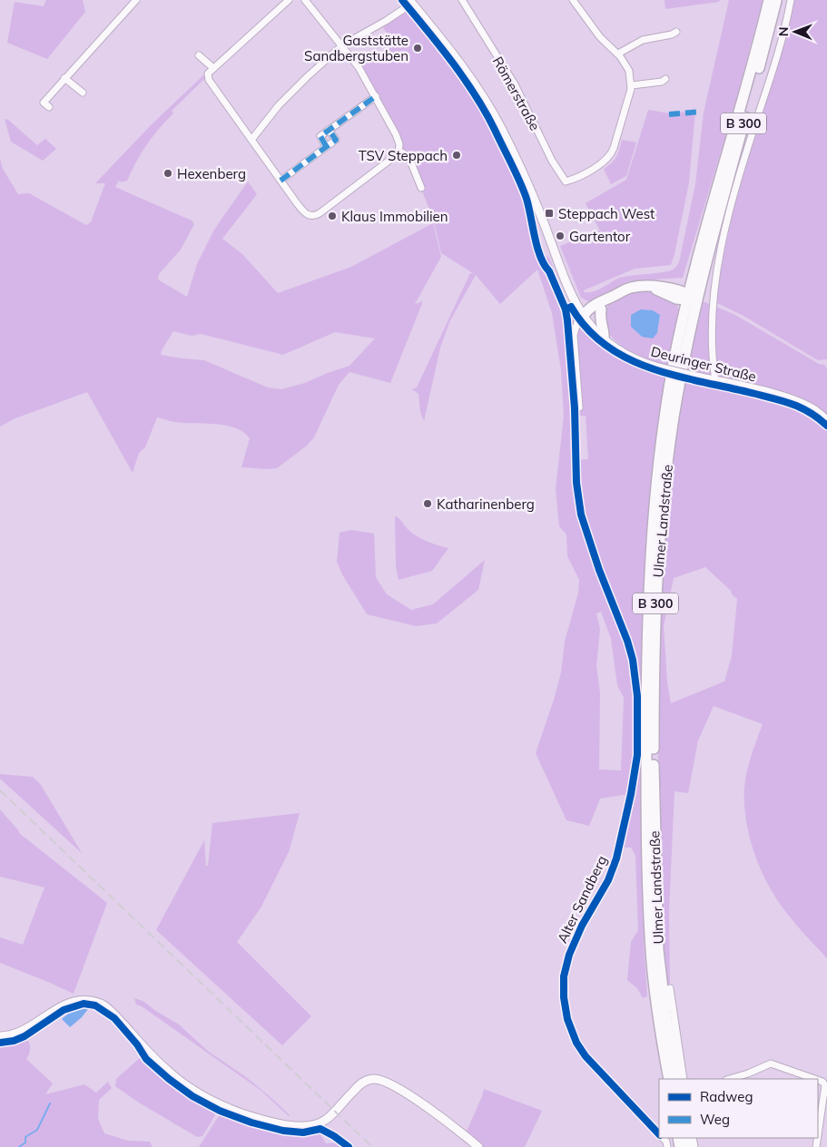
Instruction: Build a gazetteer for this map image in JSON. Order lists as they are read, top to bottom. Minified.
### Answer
{"streets":{"main road":["B 300","Ulmer Landstraße"],"street":["Römerstraße","Deuringer Straße","Alter Sandberg"]},"places":{"other":["Gaststätte Sandbergstuben","TSV Steppach","Hexenberg","Klaus Immobilien","Gartentor","Katharinenberg"],"transit":["Steppach West"]},"legend":["Radweg","Weg"],"north":"left"}
